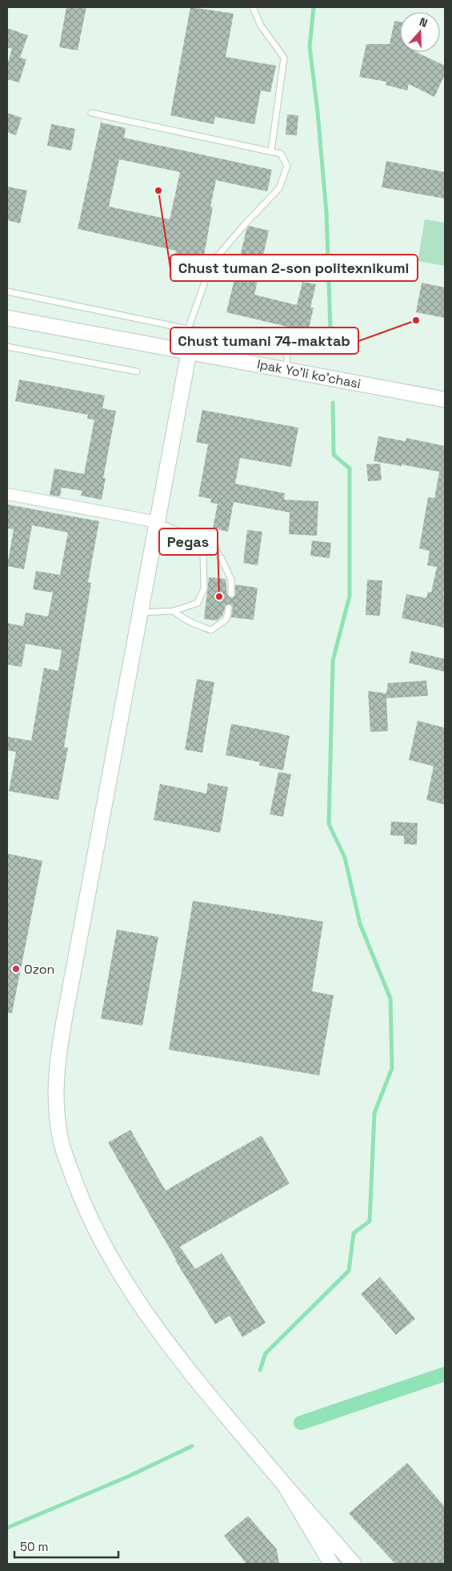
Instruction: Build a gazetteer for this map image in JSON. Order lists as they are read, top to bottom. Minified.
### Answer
{"streets":{"main road":["Ipak Yo'li ko'chasi"]},"places":["Chust tuman 2-son politexnikumi","Chust tumani 74-maktab","Pegas","Ozon"],"scale_bar":"50 m","north":"top"}
